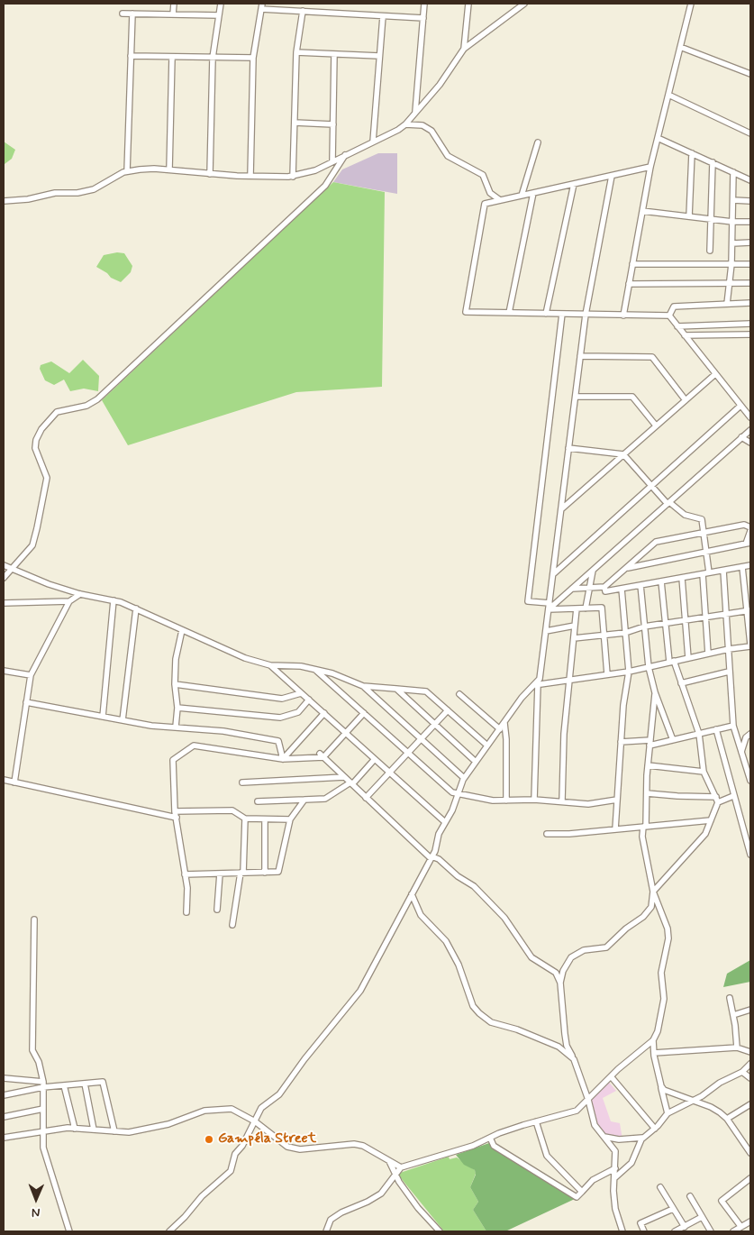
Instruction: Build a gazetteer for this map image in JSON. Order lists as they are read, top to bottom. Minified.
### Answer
{"places":["Gampéla Street"],"north":"bottom"}
